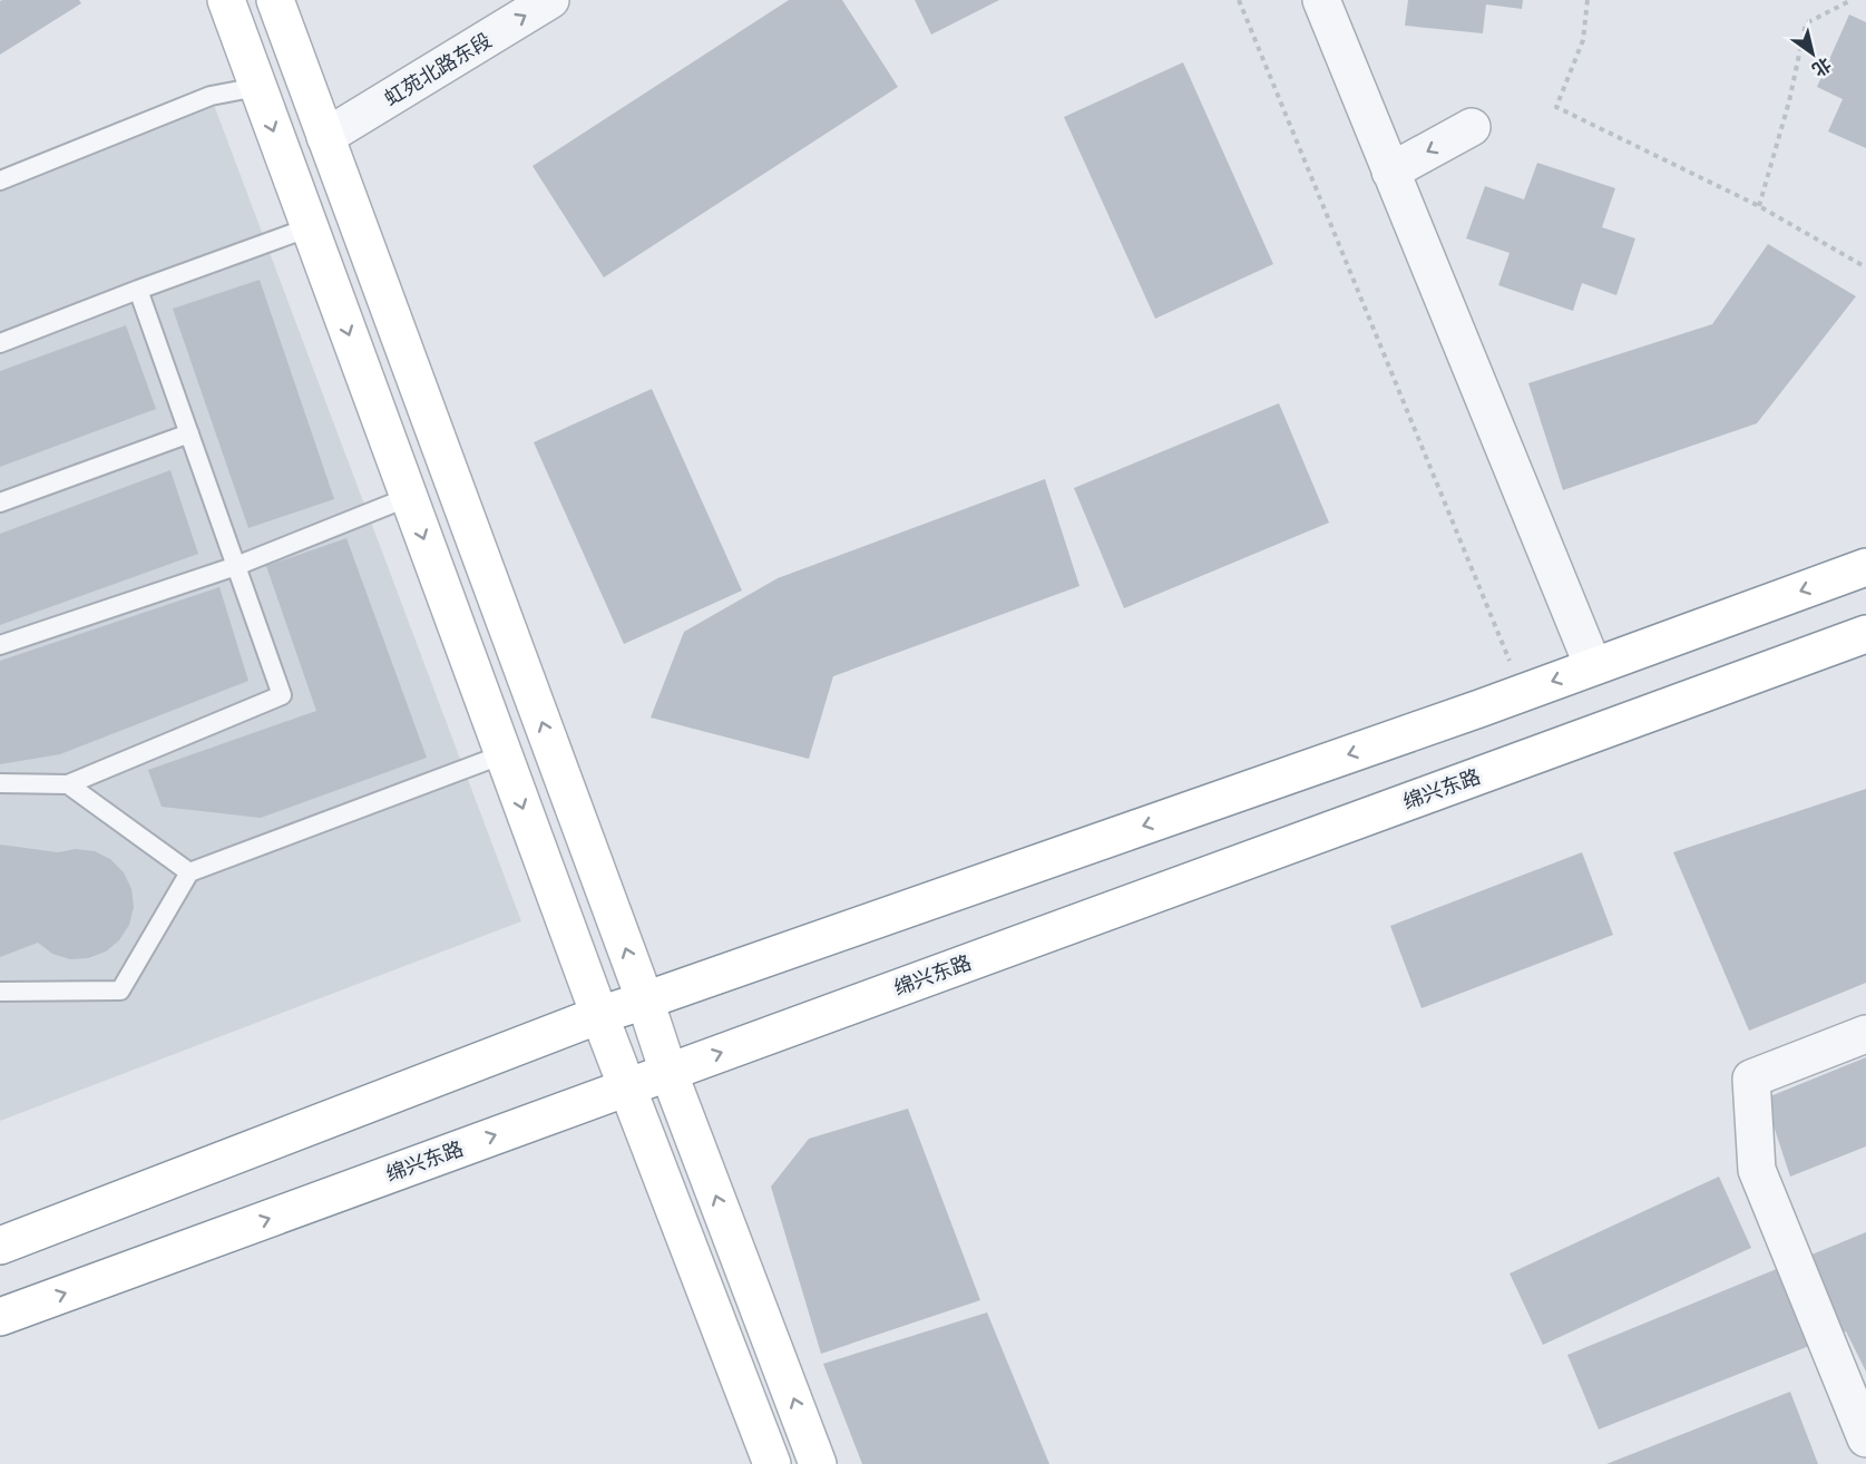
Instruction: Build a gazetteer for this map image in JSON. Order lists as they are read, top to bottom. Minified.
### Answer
{"streets":{"main road":["绵兴东路"],"street":["虹苑北路东段"]},"one_way":["虹苑北路东段"],"north":"bottom right"}
